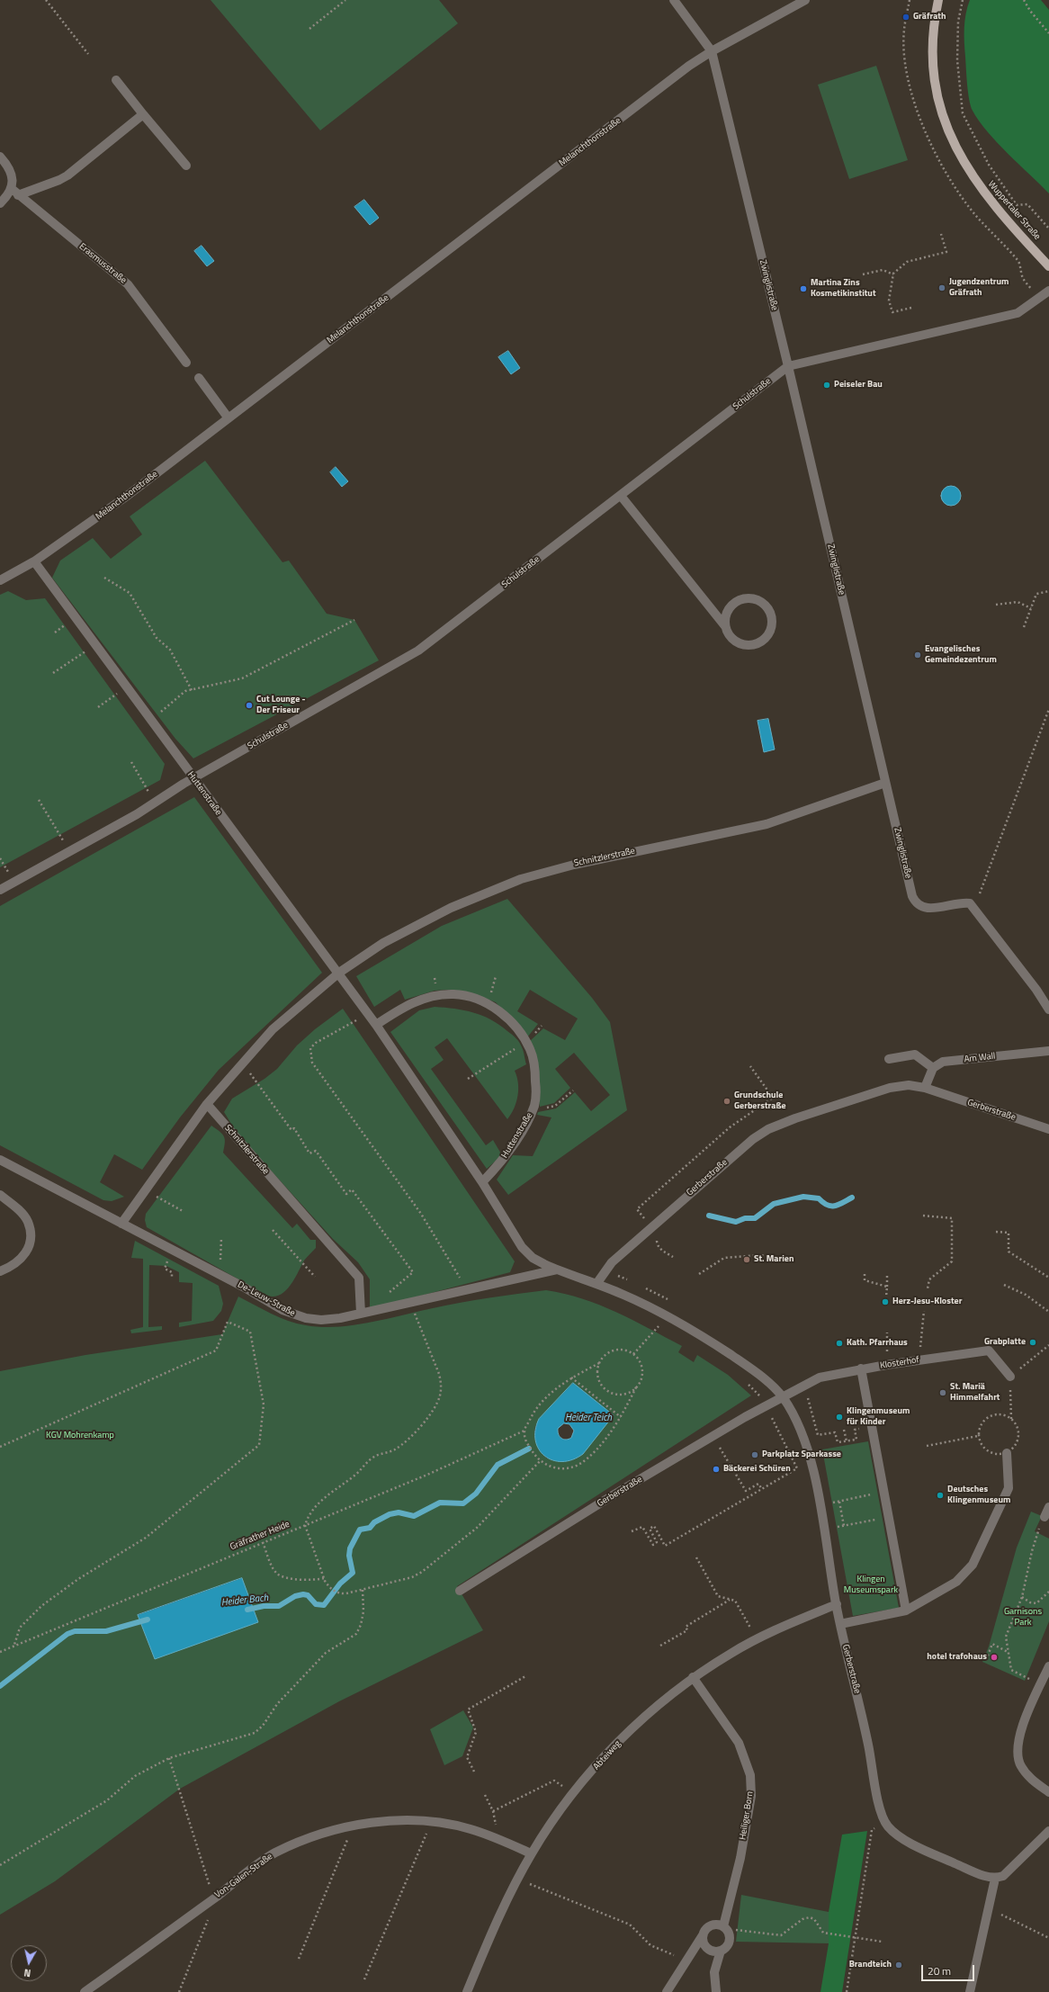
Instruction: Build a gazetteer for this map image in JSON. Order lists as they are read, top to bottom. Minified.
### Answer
{"streets":{"main road":["Wuppertaler Straße"],"street":["Melanchthonstraße","Erasmusstraße","Zwinglistraße","Schulstraße","Huttenstraße","Schnitzlerstraße","Am Wall","Gerberstraße","De-Leuw-Straße","Klosterhof","Abteiweg","Heiliger Born","Von-Galen-Straße"],"path":["Gräfrather Heide"]},"crossings":[["Melanchthonstraße","Zwinglistraße"],["Melanchthonstraße","Huttenstraße"],["Zwinglistraße","Schulstraße"],["Zwinglistraße","Schnitzlerstraße"],["Schulstraße","Huttenstraße"],["Huttenstraße","Schnitzlerstraße"],["Huttenstraße","Gerberstraße"],["Huttenstraße","De-Leuw-Straße"],["Schnitzlerstraße","De-Leuw-Straße"],["Gerberstraße","Klosterhof"],["Gerberstraße","Abteiweg"],["Abteiweg","Heiliger Born"],["Abteiweg","Von-Galen-Straße"]],"water":["Heider Teich","Heider Bach"],"parks":["KGV Mohrenkamp","Klingen Museumspark","Garnisons Park"],"places":["Gräfrath","Jugendzentrum Gräfrath","Martina Zins Kosmetikinstitut","Peiseler Bau","Evangelisches Gemeindezentrum","Cut Lounge - Der Friseur","Grundschule Gerberstraße","St. Marien","Herz-Jesu-Kloster","Grabplatte","Kath. Pfarrhaus","St. Mariä Himmelfahrt","Klingenmuseum für Kinder","Parkplatz Sparkasse","Bäckerei Schüren","Deutsches Klingenmuseum","hotel trafohaus","Brandteich"],"scale_bar":"20 m","north":"bottom"}
